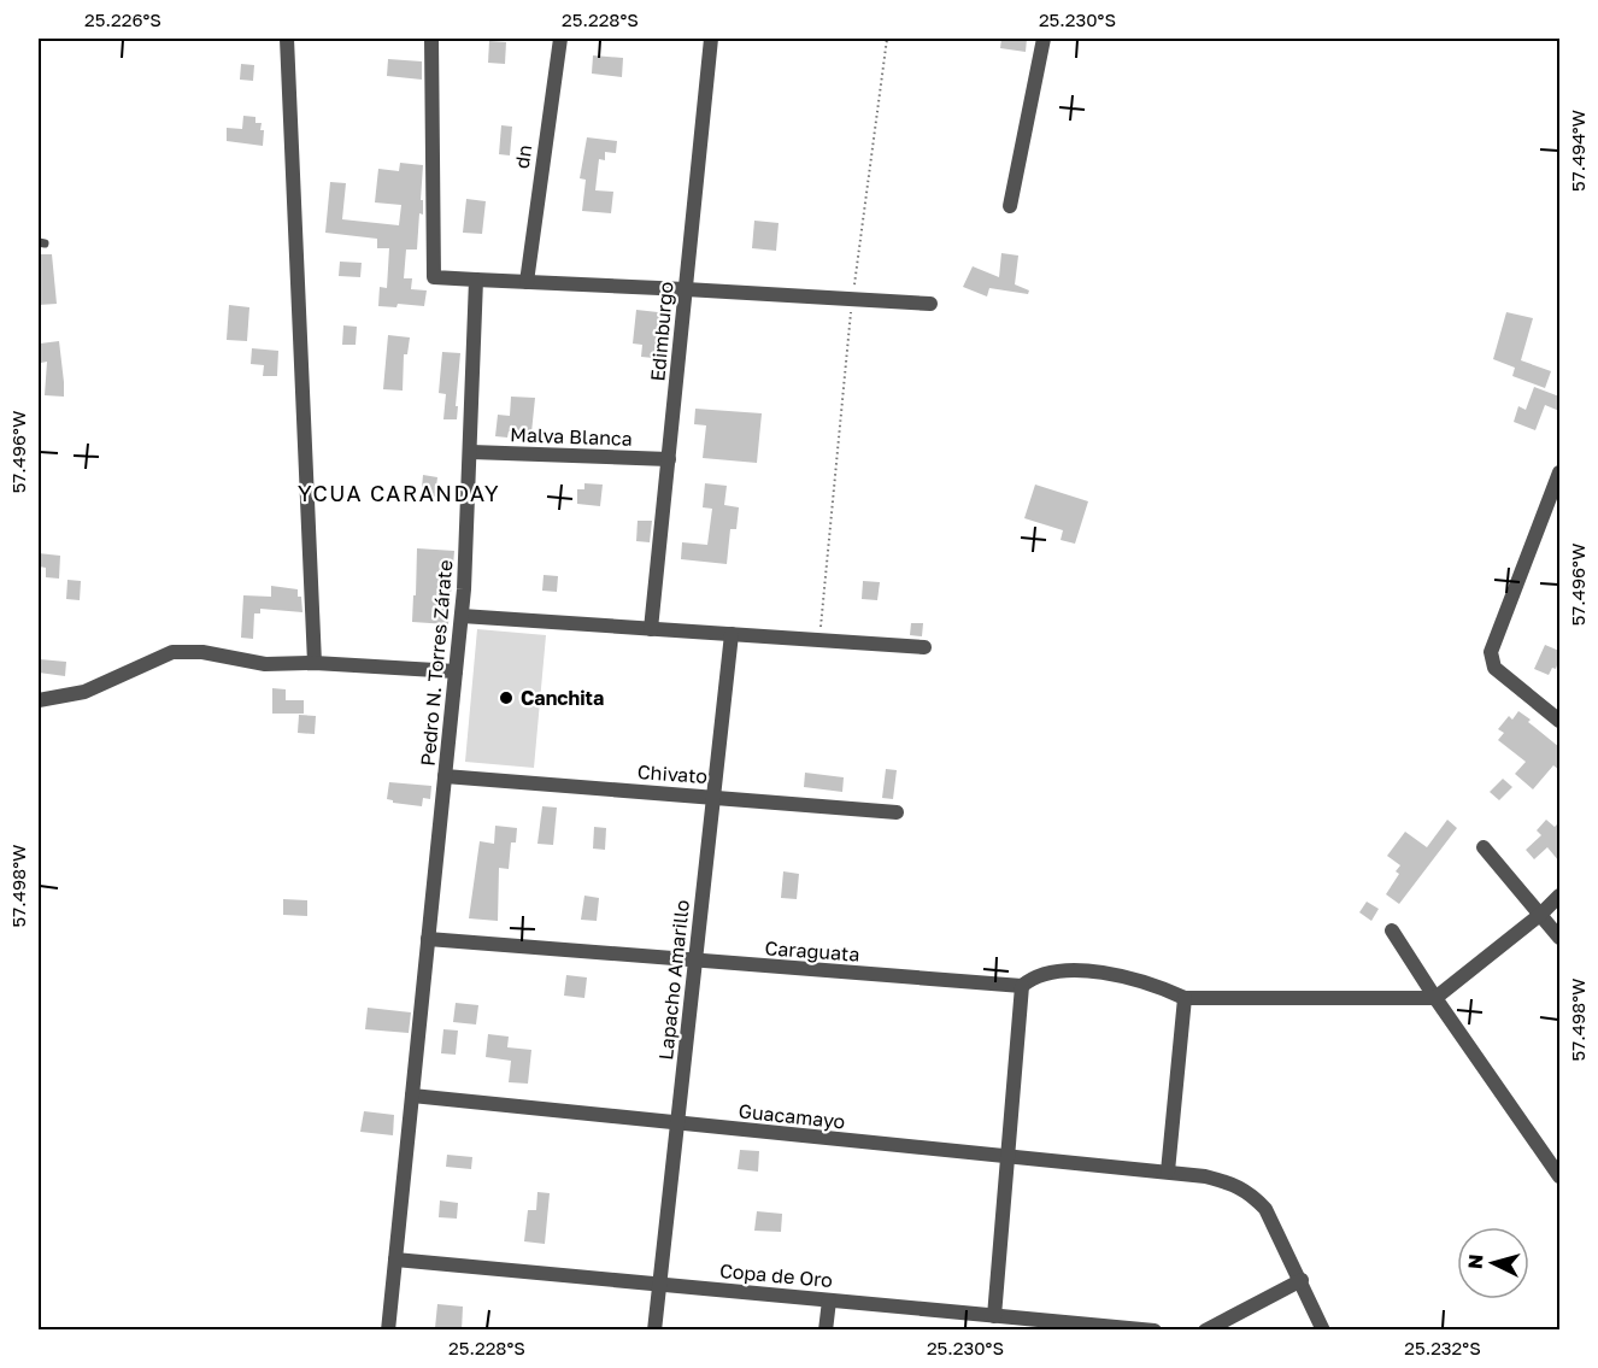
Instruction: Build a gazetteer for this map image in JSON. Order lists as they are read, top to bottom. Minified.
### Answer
{"streets":{"street":["dn","Edimburgo","Malva Blanca","Pedro N. Torres Zárate","Chivato","Caraguata","Lapacho Amarillo","Guacamayo","Copa de Oro"]},"crossings":[["Edimburgo","Malva Blanca"],["Malva Blanca","Pedro N. Torres Zárate"],["Pedro N. Torres Zárate","Chivato"],["Pedro N. Torres Zárate","Caraguata"],["Pedro N. Torres Zárate","Guacamayo"],["Pedro N. Torres Zárate","Copa de Oro"],["Chivato","Lapacho Amarillo"],["Caraguata","Lapacho Amarillo"],["Lapacho Amarillo","Guacamayo"],["Lapacho Amarillo","Copa de Oro"]],"districts":["YCUA CARANDAY"],"places":["Canchita"],"north":"left","coordinates":["25.226°S","25.228°S","25.230°S","57.494°W","57.496°W","57.498°W","25.232°S"]}
